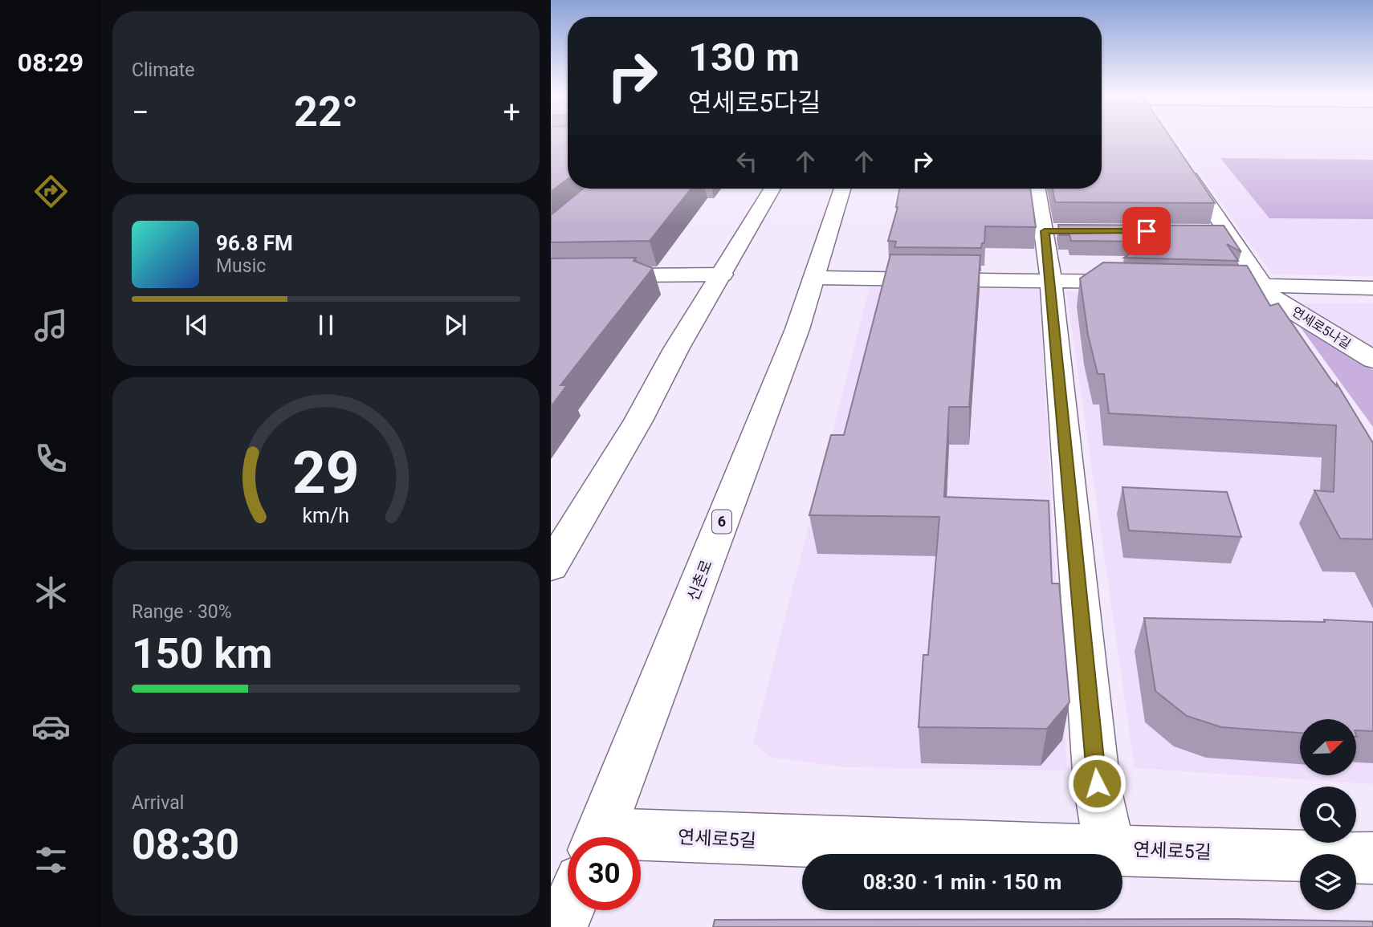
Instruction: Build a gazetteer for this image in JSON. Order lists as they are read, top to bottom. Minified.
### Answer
{"streets":{"street":["연세로5나길","6","신촌로","연세로5길"]},"north":"top right","page":{"tabs":"08:29","tile":["Climate",["Range · 30%","150 km"],["Arrival","08:30"]],"turn":["130 m","연세로5다길"],"heat":["−","22°","+"],"song":["96.8 FM","Music"],"limit":"30","trip":"08:30 · 1 min · 150 m","gauge":["29","km/h"]}}
